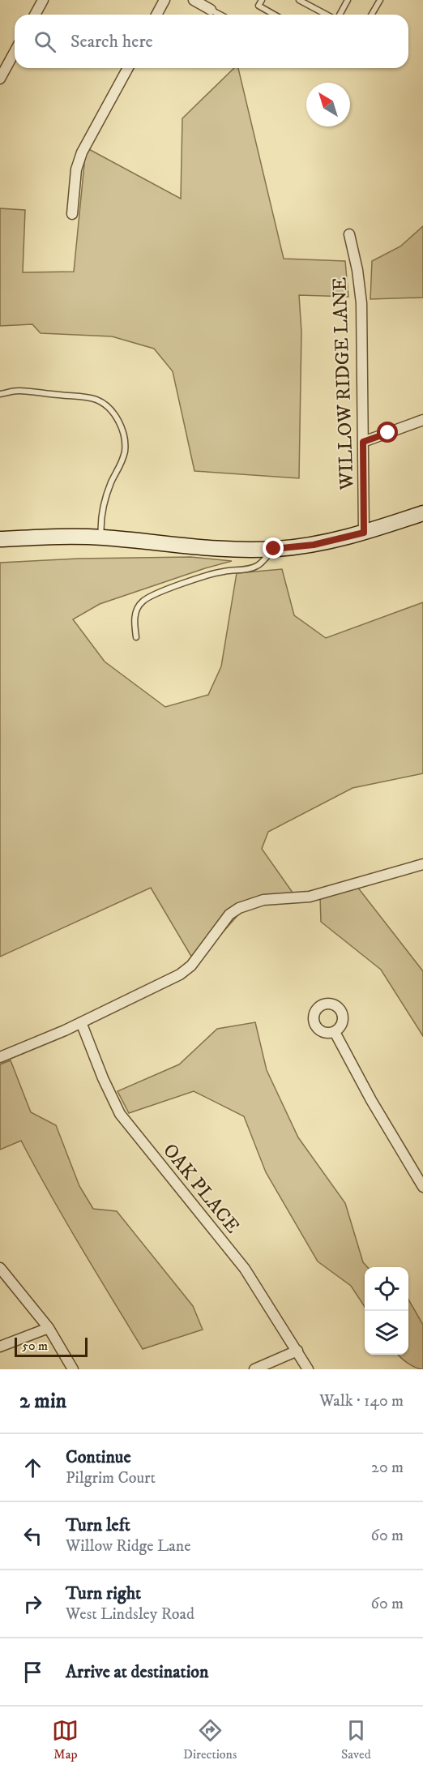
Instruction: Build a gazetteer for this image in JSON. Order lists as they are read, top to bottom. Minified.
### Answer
{"streets":{"street":["WILLOW RIDGE LANE","OAK PLACE"]},"scale_bar":"50 m","north":"top left","page":{"search":"Search here","scale":"50 m","heading":["2 min","Walk · 140 m"],"list":[["Continue","Pilgrim Court","20 m"],["Turn left","Willow Ridge Lane","60 m"],["Turn right","West Lindsley Road","60 m"],"Arrive at destination"],"nav":["Map","Directions","Saved"]}}
